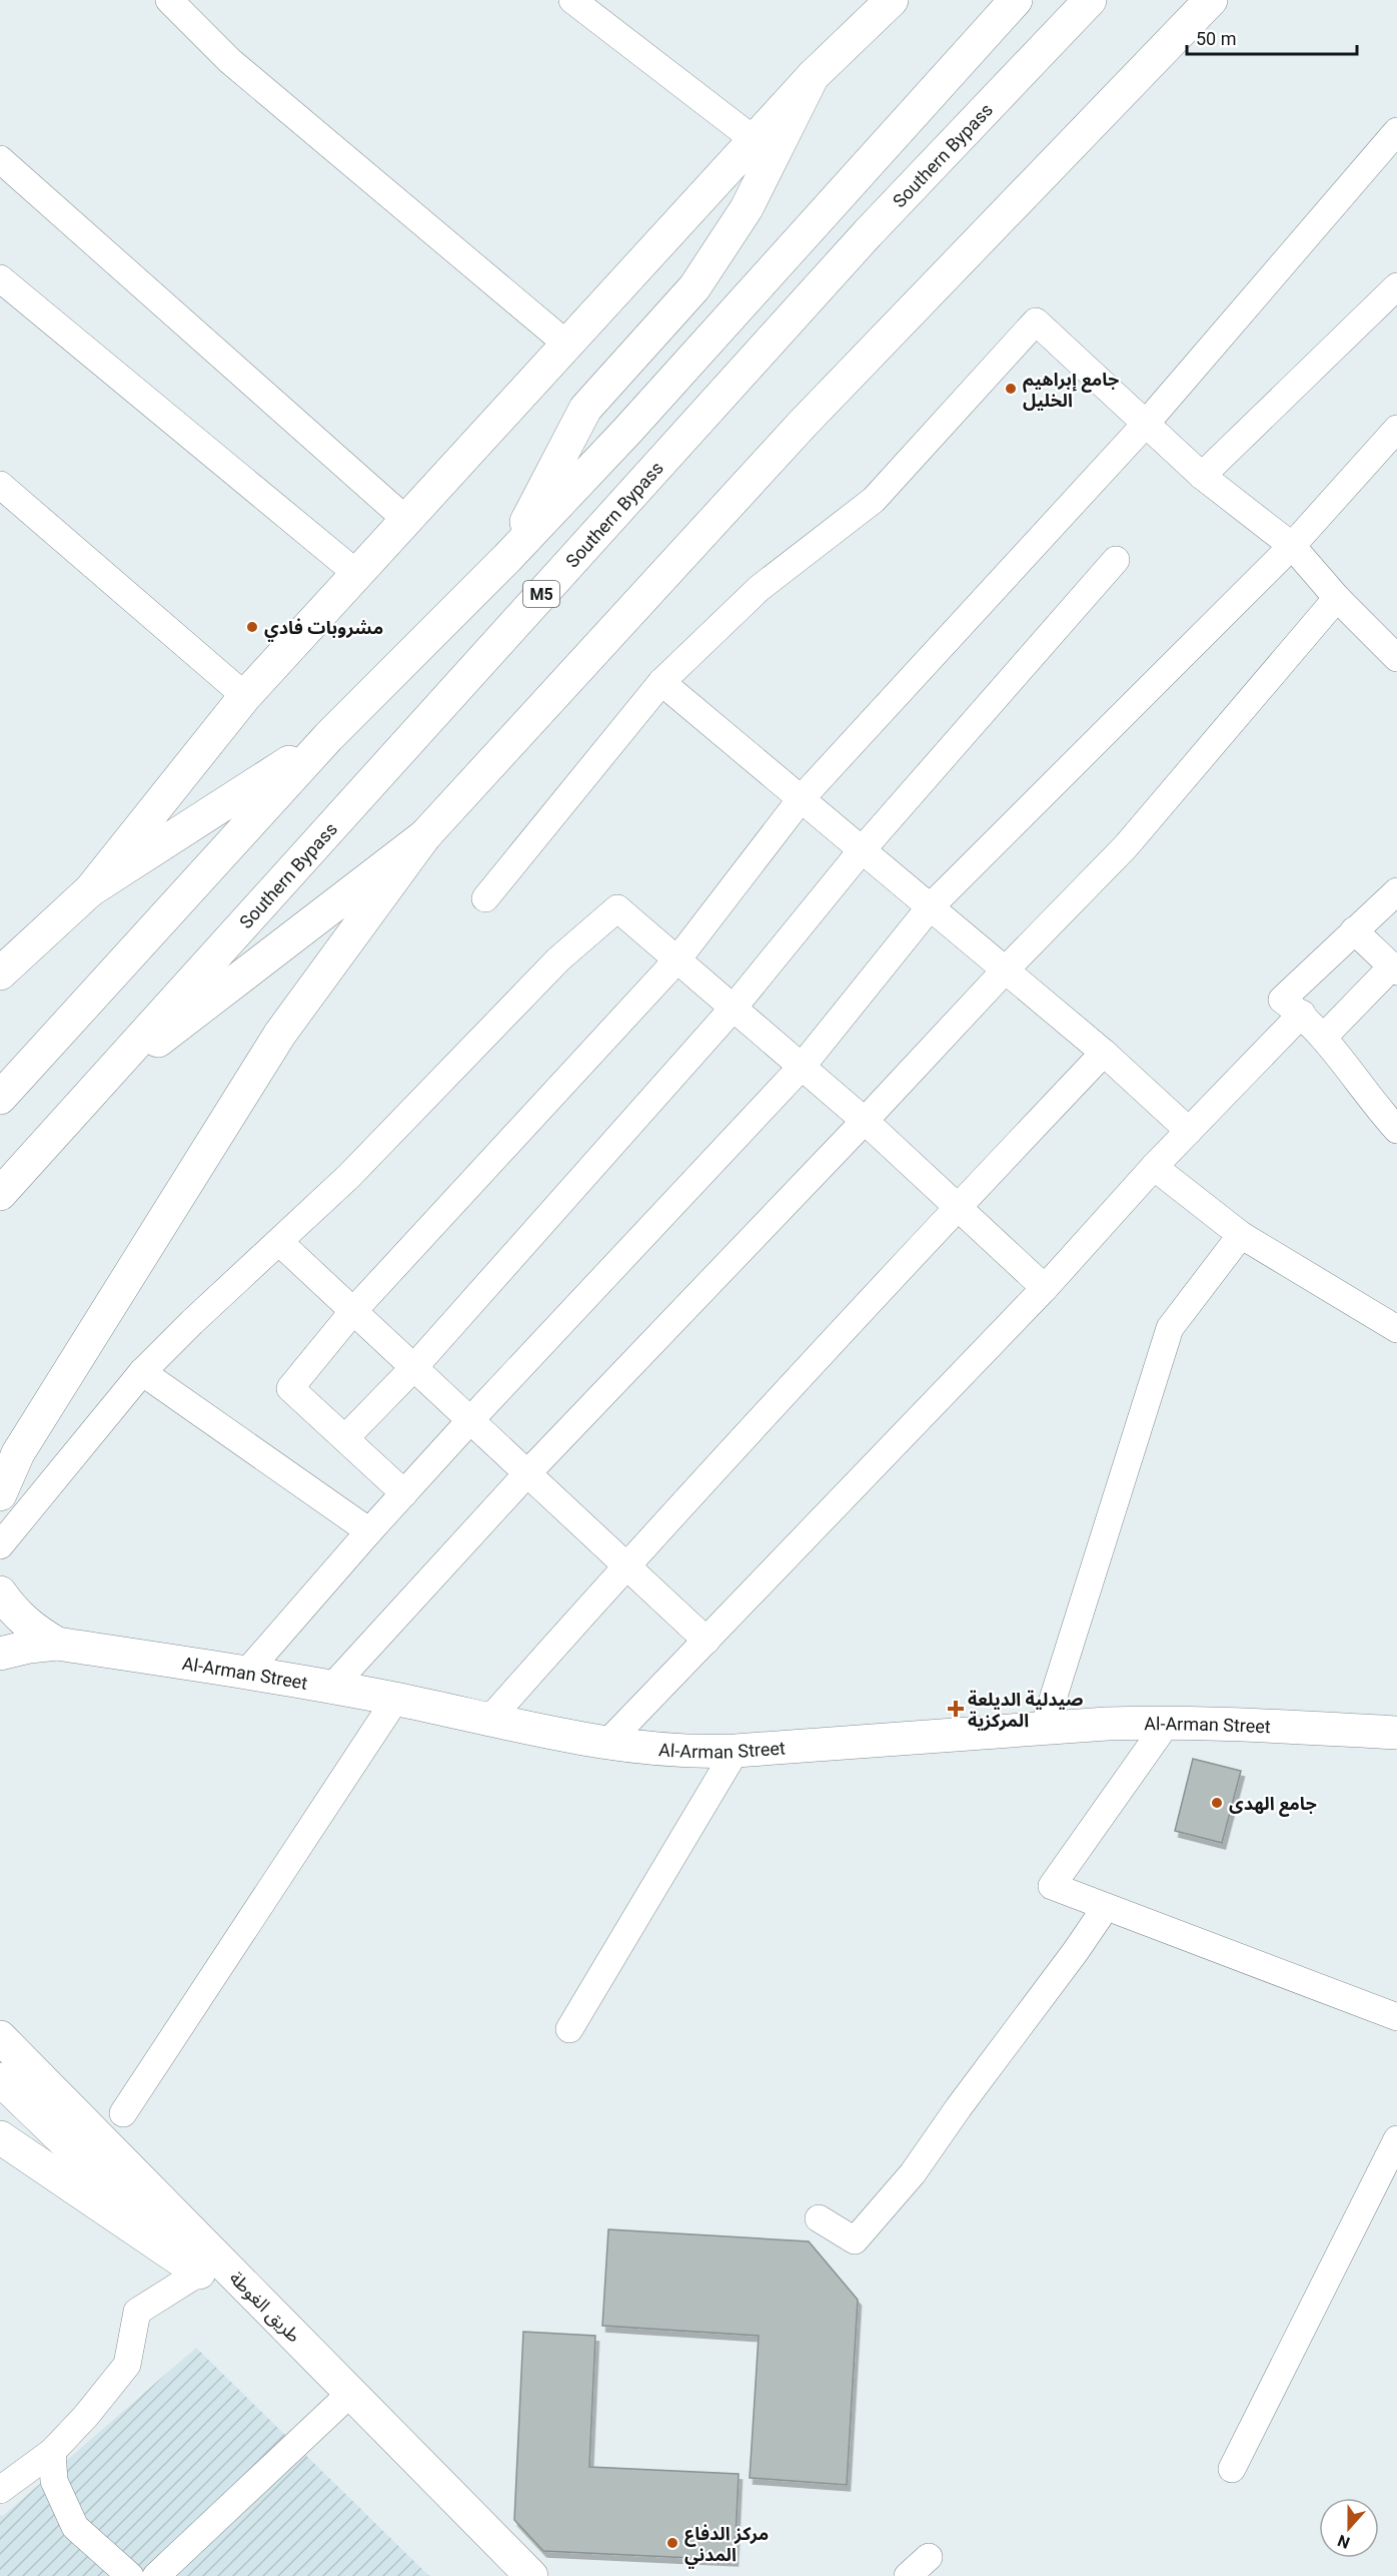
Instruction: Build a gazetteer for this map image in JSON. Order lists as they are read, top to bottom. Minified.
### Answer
{"streets":{"main road":["Southern Bypass","M5","Al-Arman Street","طريق الغوطة"]},"places":{"other":["جامع إبراهيم الخليل","مشروبات فادي","جامع الهدى","مركز الدفاع المدني"],"health":["صيدلية الديلعة المركزية"]},"scale_bar":"50 m","north":"bottom"}
